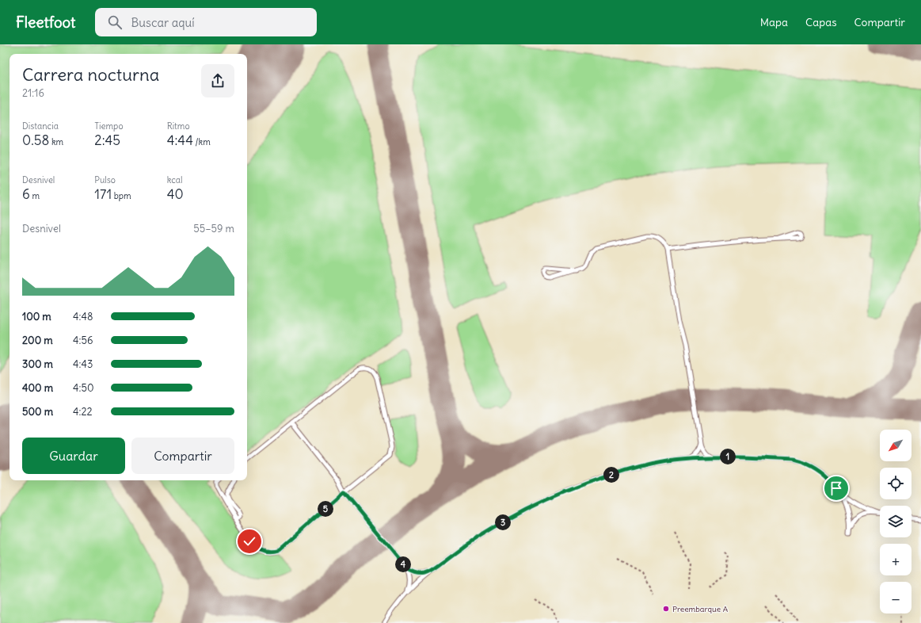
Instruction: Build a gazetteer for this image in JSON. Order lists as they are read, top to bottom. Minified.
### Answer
{"places":["Preembarque A"],"north":"bottom left","page":{"header":"Fleetfoot","search":"Buscar aquí","nav":["Mapa","Capas","Compartir"],"heading":["Carrera nocturna","21:16"],"stats":[["Distancia","0.58 km"],["Tiempo","2:45"],["Ritmo","4:44 /km"],["Desnivel","6 m"],["Pulso","171 bpm"],["kcal","40"]],"chart":["Desnivel","55–59 m"],"list":[{"name":"100 m","note":"4:48"},{"name":"200 m","note":"4:56"},{"name":"300 m","note":"4:43"},{"name":"400 m","note":"4:50"},{"name":"500 m","note":"4:22"}],"map_buttons":["+","−"],"buttons":["Guardar","Compartir"],"pins":["1","2","5","3","4"]}}
